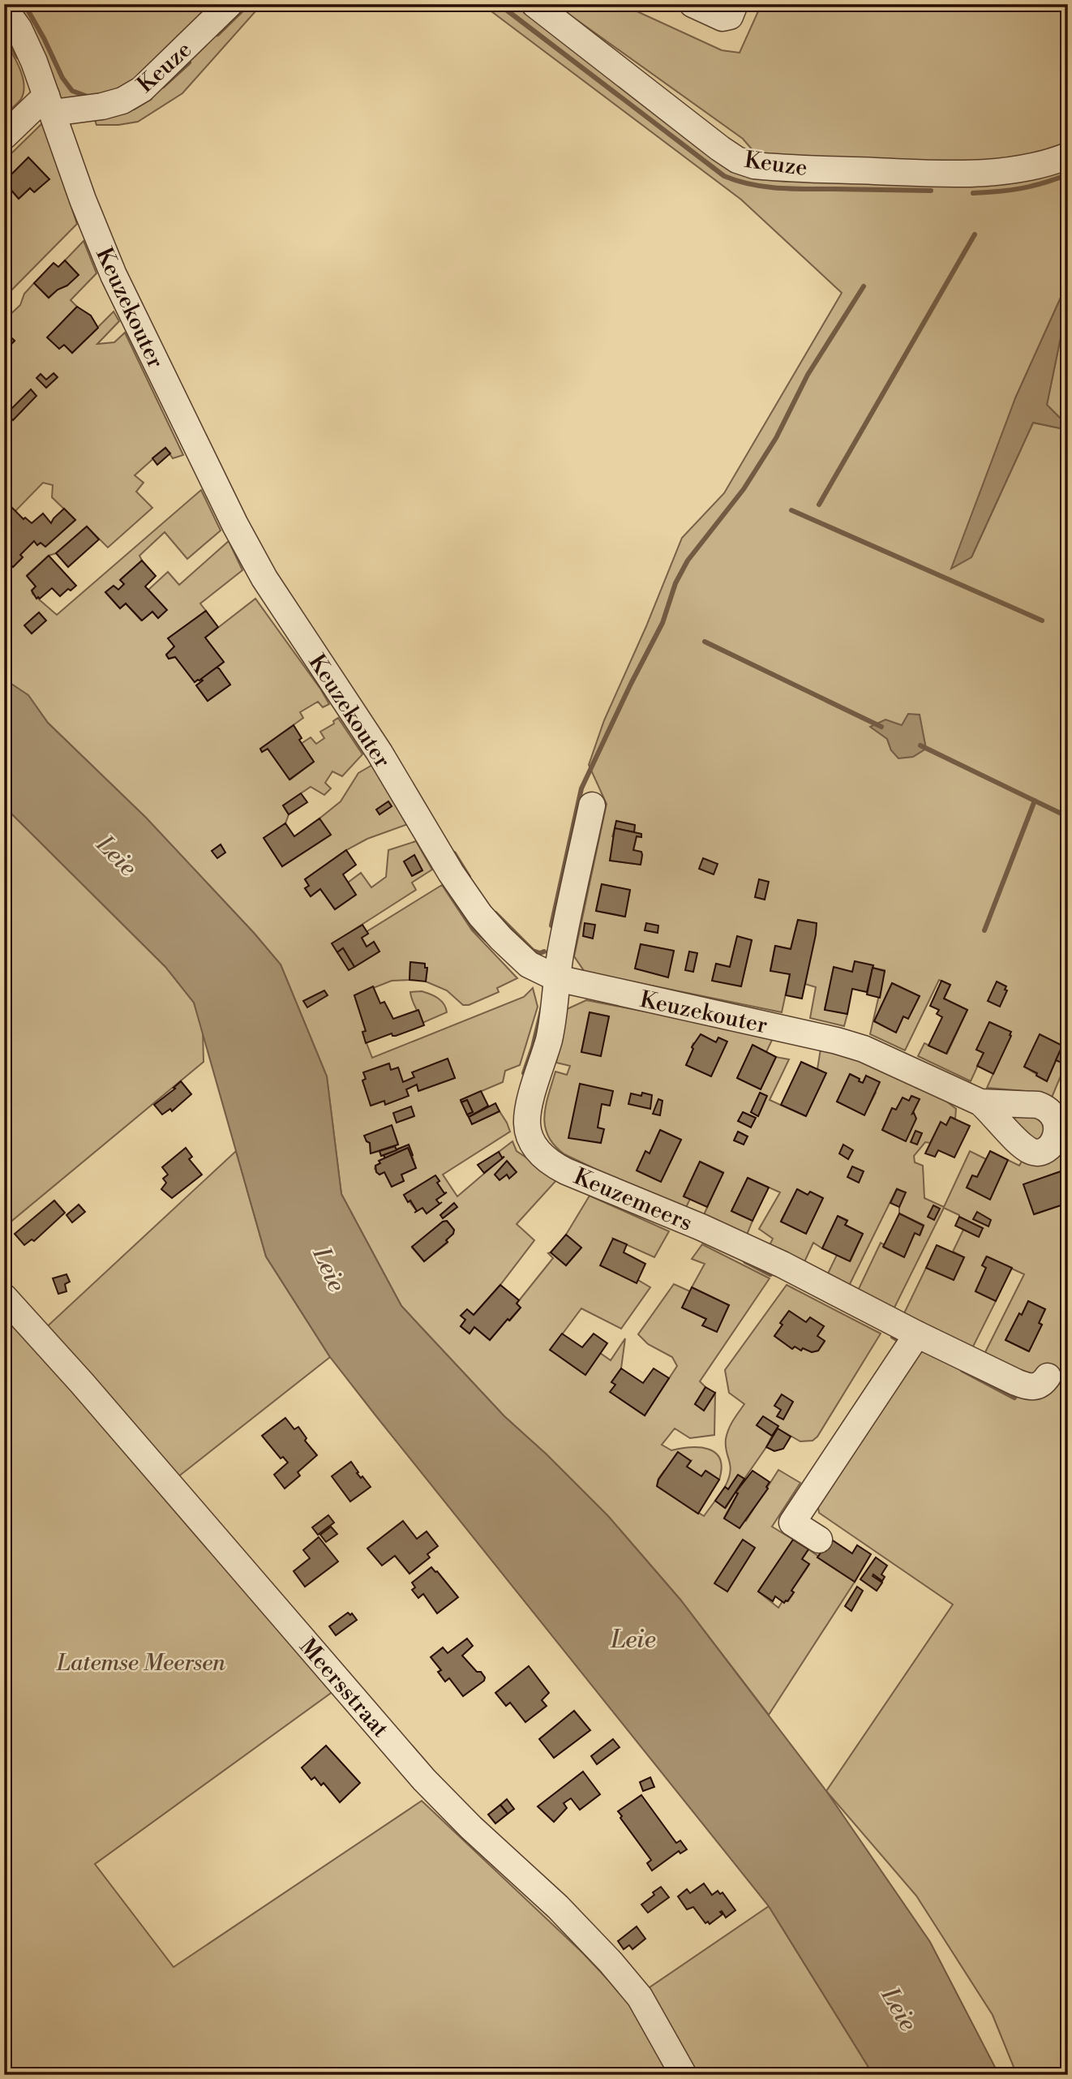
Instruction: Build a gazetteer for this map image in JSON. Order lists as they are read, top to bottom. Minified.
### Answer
{"streets":{"street":["Keuze","Keuzekouter","Keuzemeers","Meersstraat"]},"crossings":[["Keuze","Keuzekouter"],["Keuzekouter","Keuzemeers"]],"water":["Leie"],"parks":["Latemse Meersen"]}
